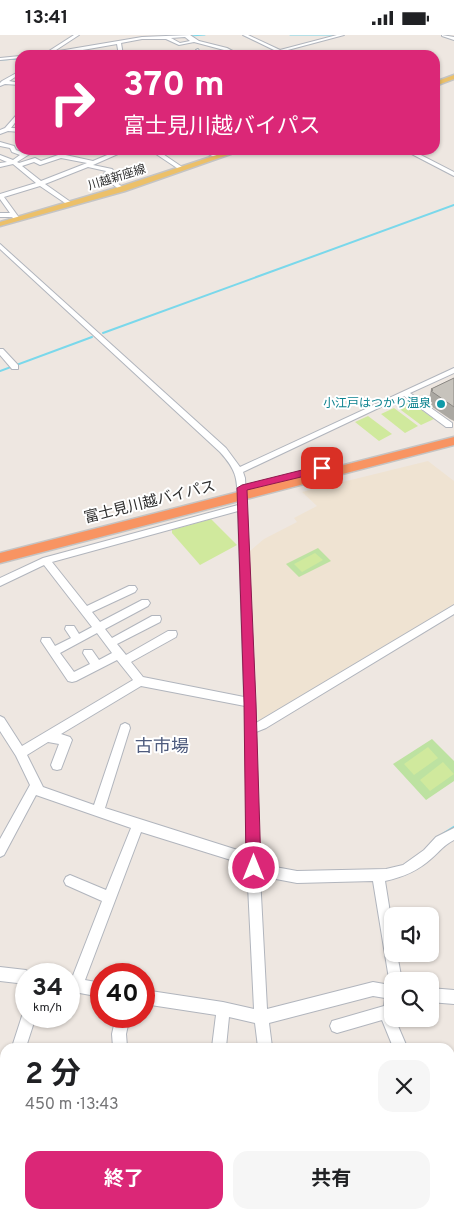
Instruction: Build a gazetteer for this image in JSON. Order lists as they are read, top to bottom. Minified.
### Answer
{"streets":{"highway":["富士見川越バイパス"],"main road":["川越新座線"]},"districts":["古市場"],"places":["小江戸はつかり温泉"],"page":{"status":"13:41","turn":["370 m","富士見川越バイパス"],"speed":"34 km/h","limit":"40","heading":["2 分","450 m · 13:43"],"buttons":["終了","共有"]}}
